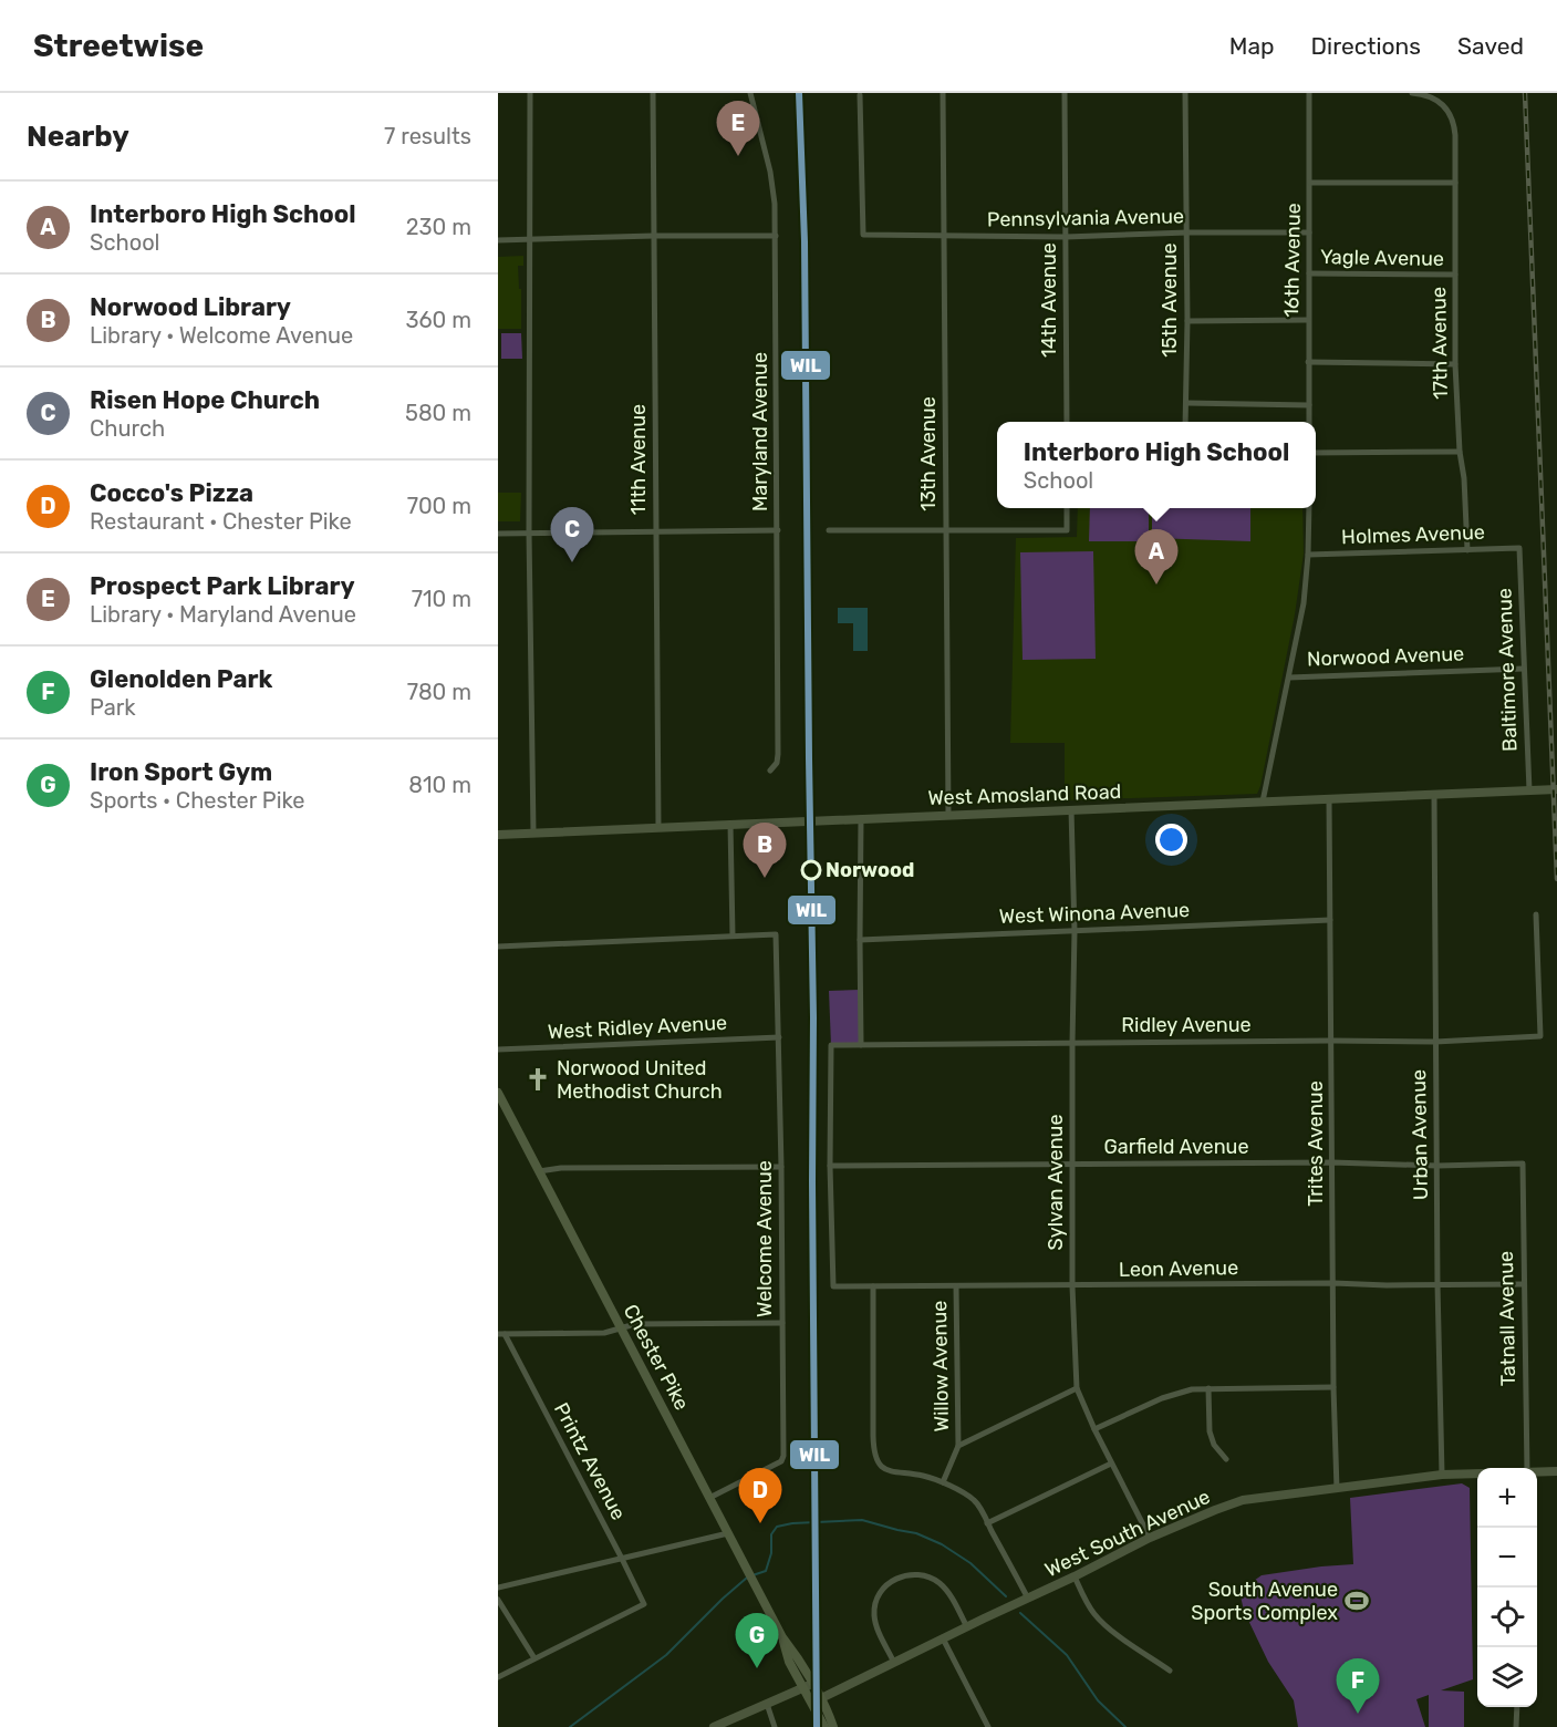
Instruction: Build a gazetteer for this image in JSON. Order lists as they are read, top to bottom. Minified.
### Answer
{"streets":{"main road":["Chester Pike"],"street":["Pennsylvania Avenue","Yagle Avenue","16th Avenue","14th Avenue","15th Avenue","17th Avenue","Maryland Avenue","13th Avenue","11th Avenue","Holmes Avenue","Norwood Avenue","Baltimore Avenue","West Amosland Road","West Winona Avenue","Ridley Avenue","West Ridley Avenue","Urban Avenue","Trites Avenue","Garfield Avenue","Sylvan Avenue","Welcome Avenue","Leon Avenue","Tatnall Avenue","Willow Avenue","Printz Avenue","West South Avenue"]},"crossings":[["Pennsylvania Avenue","16th Avenue"],["Pennsylvania Avenue","14th Avenue"],["Pennsylvania Avenue","15th Avenue"],["Pennsylvania Avenue","13th Avenue"],["Yagle Avenue","16th Avenue"],["Yagle Avenue","17th Avenue"],["17th Avenue","Holmes Avenue"],["13th Avenue","West Amosland Road"],["11th Avenue","West Amosland Road"],["Holmes Avenue","Baltimore Avenue"],["Norwood Avenue","Baltimore Avenue"],["Baltimore Avenue","West Amosland Road"],["West Amosland Road","Urban Avenue"],["West Amosland Road","Trites Avenue"],["West Amosland Road","Sylvan Avenue"],["West Winona Avenue","Trites Avenue"],["West Winona Avenue","Sylvan Avenue"],["Ridley Avenue","Urban Avenue"],["Ridley Avenue","Trites Avenue"],["Ridley Avenue","Garfield Avenue"],["Ridley Avenue","Sylvan Avenue"],["Ridley Avenue","Leon Avenue"],["West Ridley Avenue","Welcome Avenue"],["Urban Avenue","Garfield Avenue"],["Urban Avenue","Leon Avenue"],["Urban Avenue","West South Avenue"],["Trites Avenue","Garfield Avenue"],["Trites Avenue","Leon Avenue"],["Trites Avenue","West South Avenue"],["Garfield Avenue","Sylvan Avenue"],["Garfield Avenue","Leon Avenue"],["Garfield Avenue","Tatnall Avenue"],["Sylvan Avenue","Leon Avenue"],["Sylvan Avenue","West South Avenue"],["Welcome Avenue","Chester Pike"],["Leon Avenue","Tatnall Avenue"],["Leon Avenue","Willow Avenue"],["Chester Pike","West South Avenue"]],"places":{"other":["Norwood"],"church":["Norwood United Methodist Church"],"sports":["South Avenue Sports Complex"]},"lines":["transit line WIL"],"page":{"header":"Streetwise","nav":["Map","Directions","Saved"],"heading":["Nearby","7 results"],"pins":["E","C","A","B","D","G","F"],"list":[{"mark":"A","name":"Interboro High School","note":"School","value":"230 m"},{"mark":"B","name":"Norwood Library","note":"Library · Welcome Avenue","value":"360 m"},{"mark":"C","name":"Risen Hope Church","note":"Church","value":"580 m"},{"mark":"D","name":"Cocco's Pizza","note":"Restaurant · Chester Pike","value":"700 m"},{"mark":"E","name":"Prospect Park Library","note":"Library · Maryland Avenue","value":"710 m"},{"mark":"F","name":"Glenolden Park","note":"Park","value":"780 m"},{"mark":"G","name":"Iron Sport Gym","note":"Sports · Chester Pike","value":"810 m"}],"popup":["Interboro High School","School"],"map_buttons":["+","−"]}}
